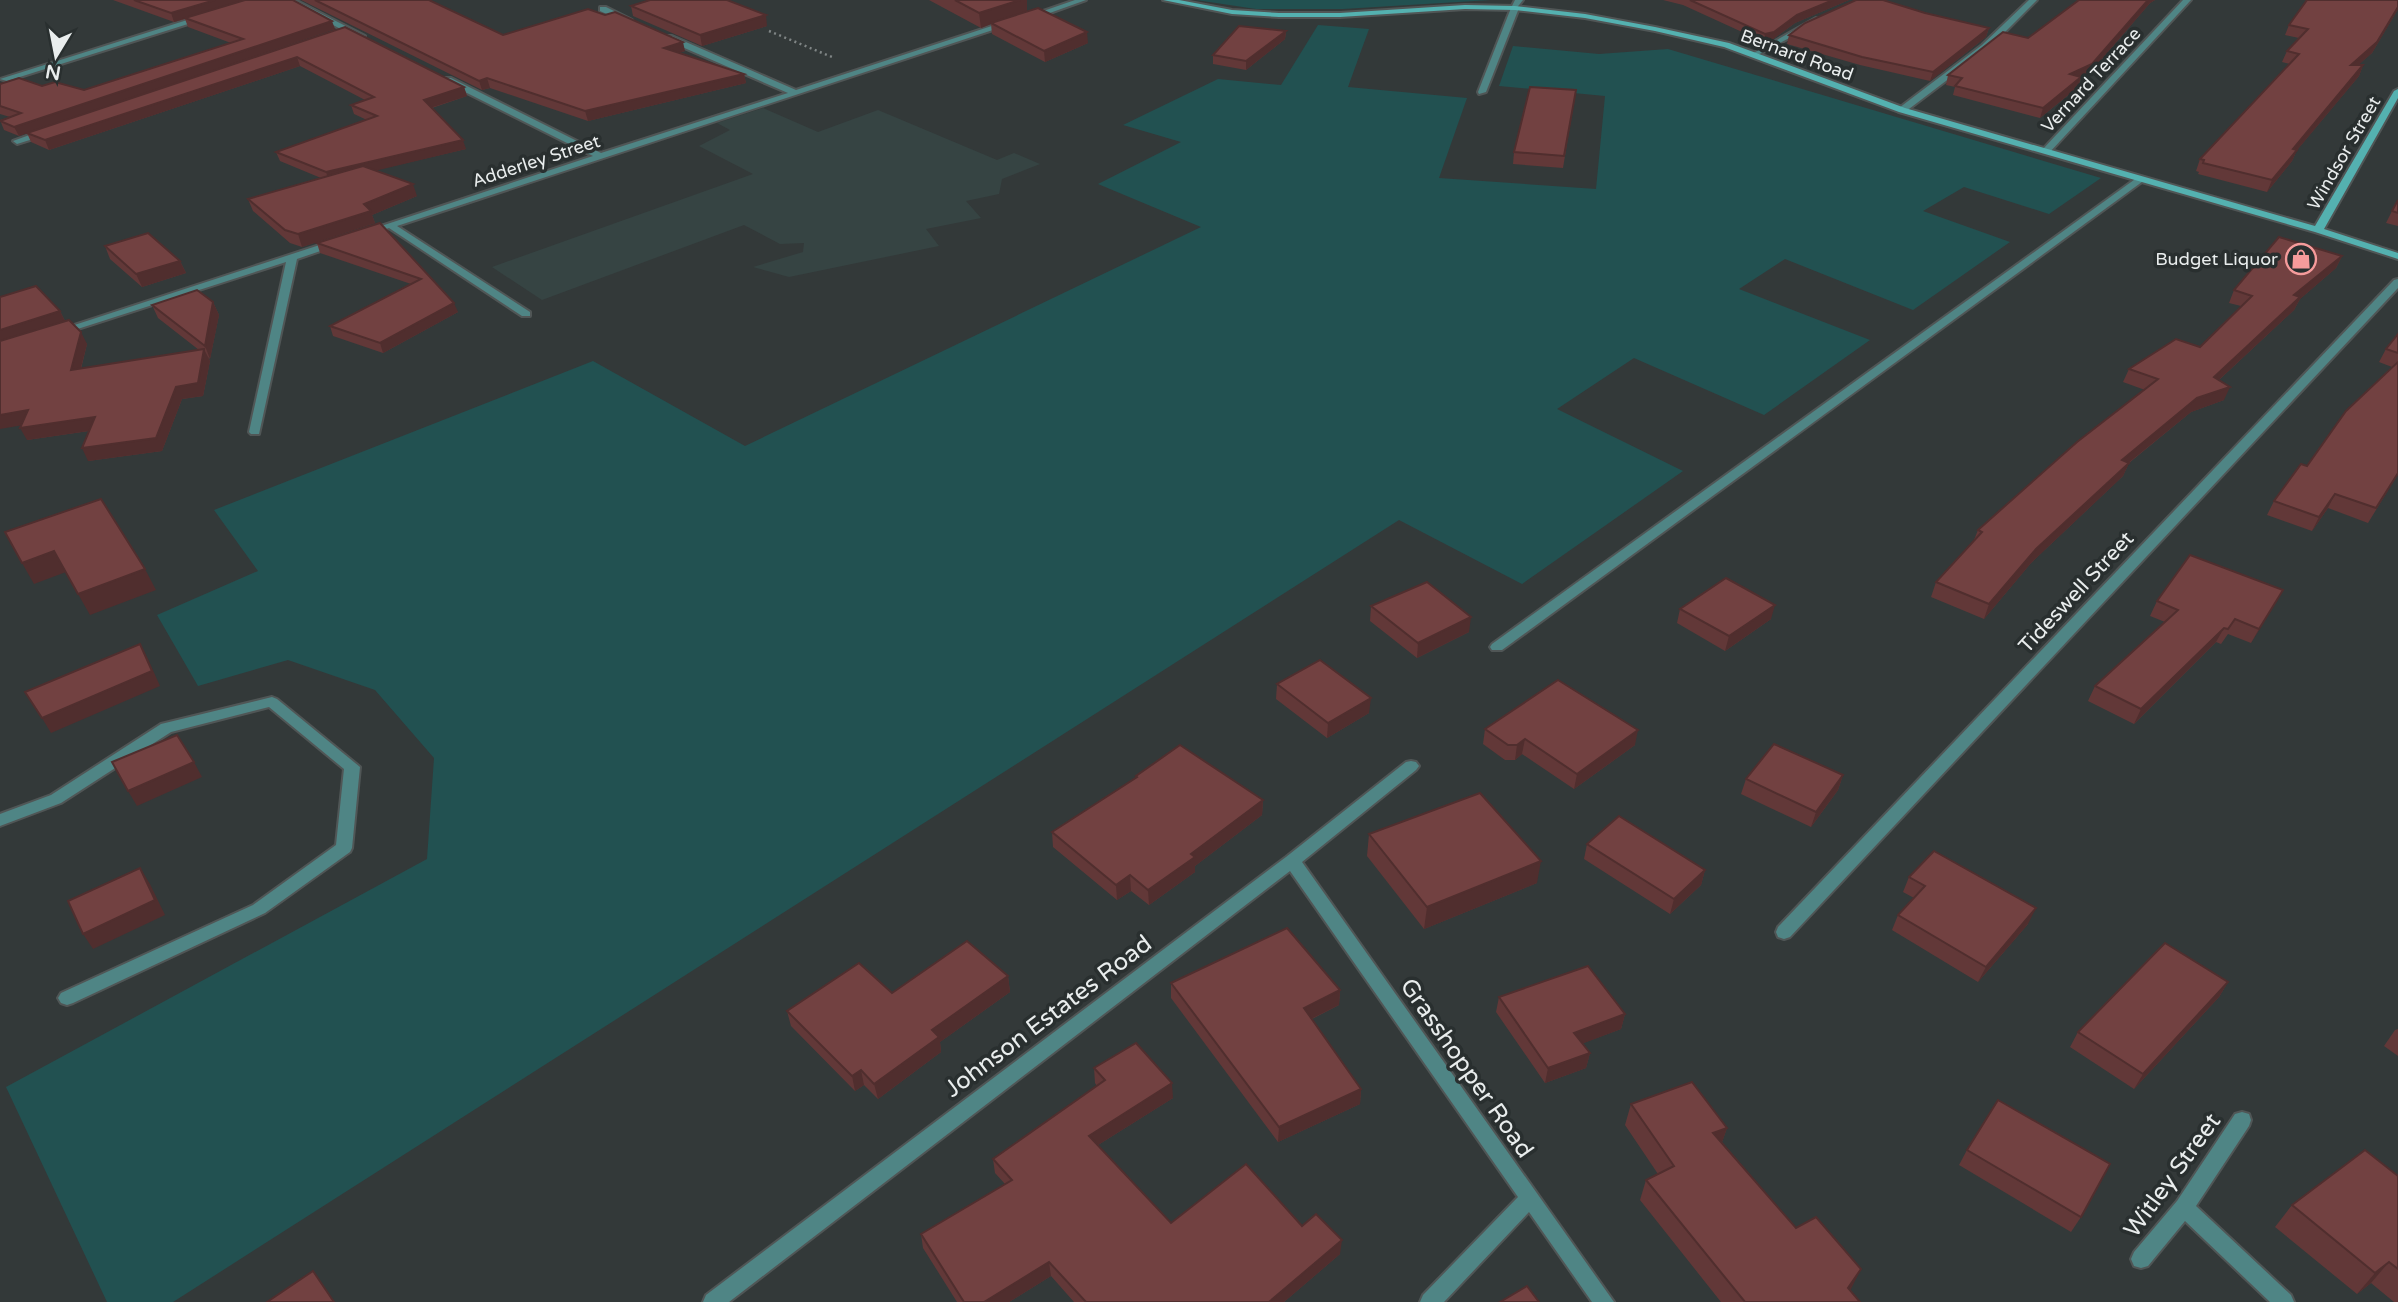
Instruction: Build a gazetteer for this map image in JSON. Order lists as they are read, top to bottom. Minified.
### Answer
{"streets":{"main road":["Bernard Road","Windsor Street"],"street":["Vernard Terrace","Adderley Street","Tideswell Street","Johnson Estates Road","Grasshopper Road","Witley Street"]},"crossings":[["Bernard Road","Vernard Terrace"],["Bernard Road","Windsor Street"],["Johnson Estates Road","Grasshopper Road"]],"places":{"shop":["Budget Liquor"]},"north":"bottom"}
